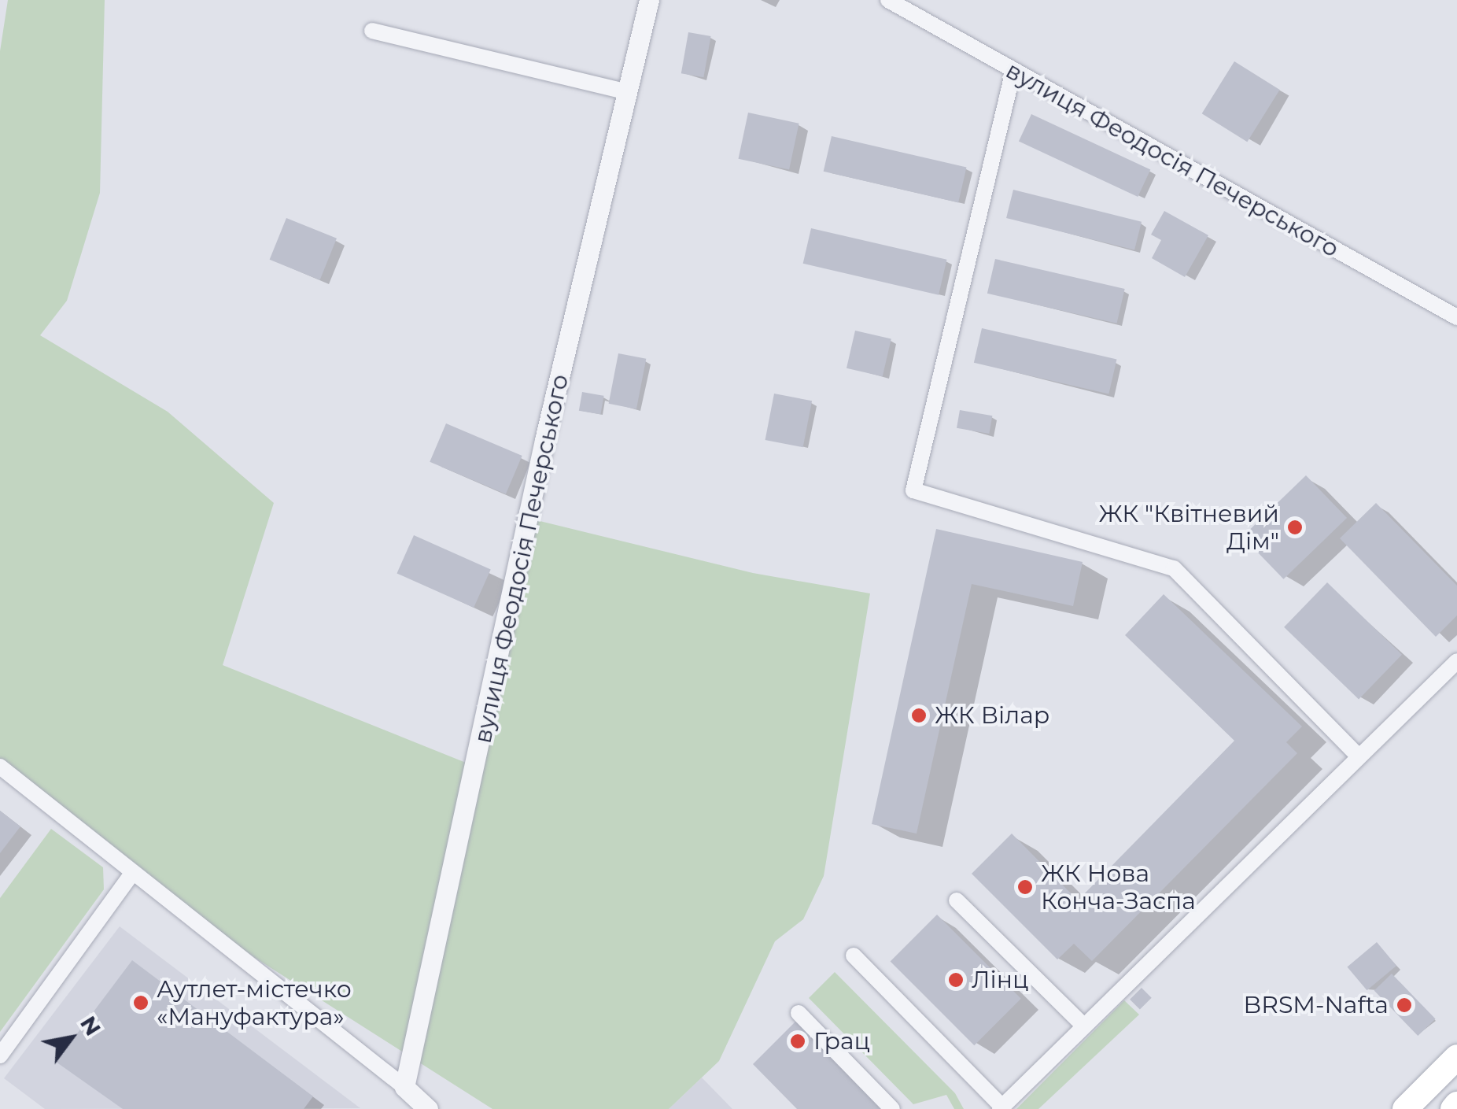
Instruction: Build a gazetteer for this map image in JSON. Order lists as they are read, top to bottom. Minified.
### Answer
{"streets":{"street":["вулиця Феодосія Печерського"]},"places":["ЖК \"Квітневий Дім\"","ЖК Вілар","ЖК Нова Конча-Заспа","Лінц","Аутлет-містечко «Мануфактура»","BRSM-Nafta","Грац"],"north":"top right"}
